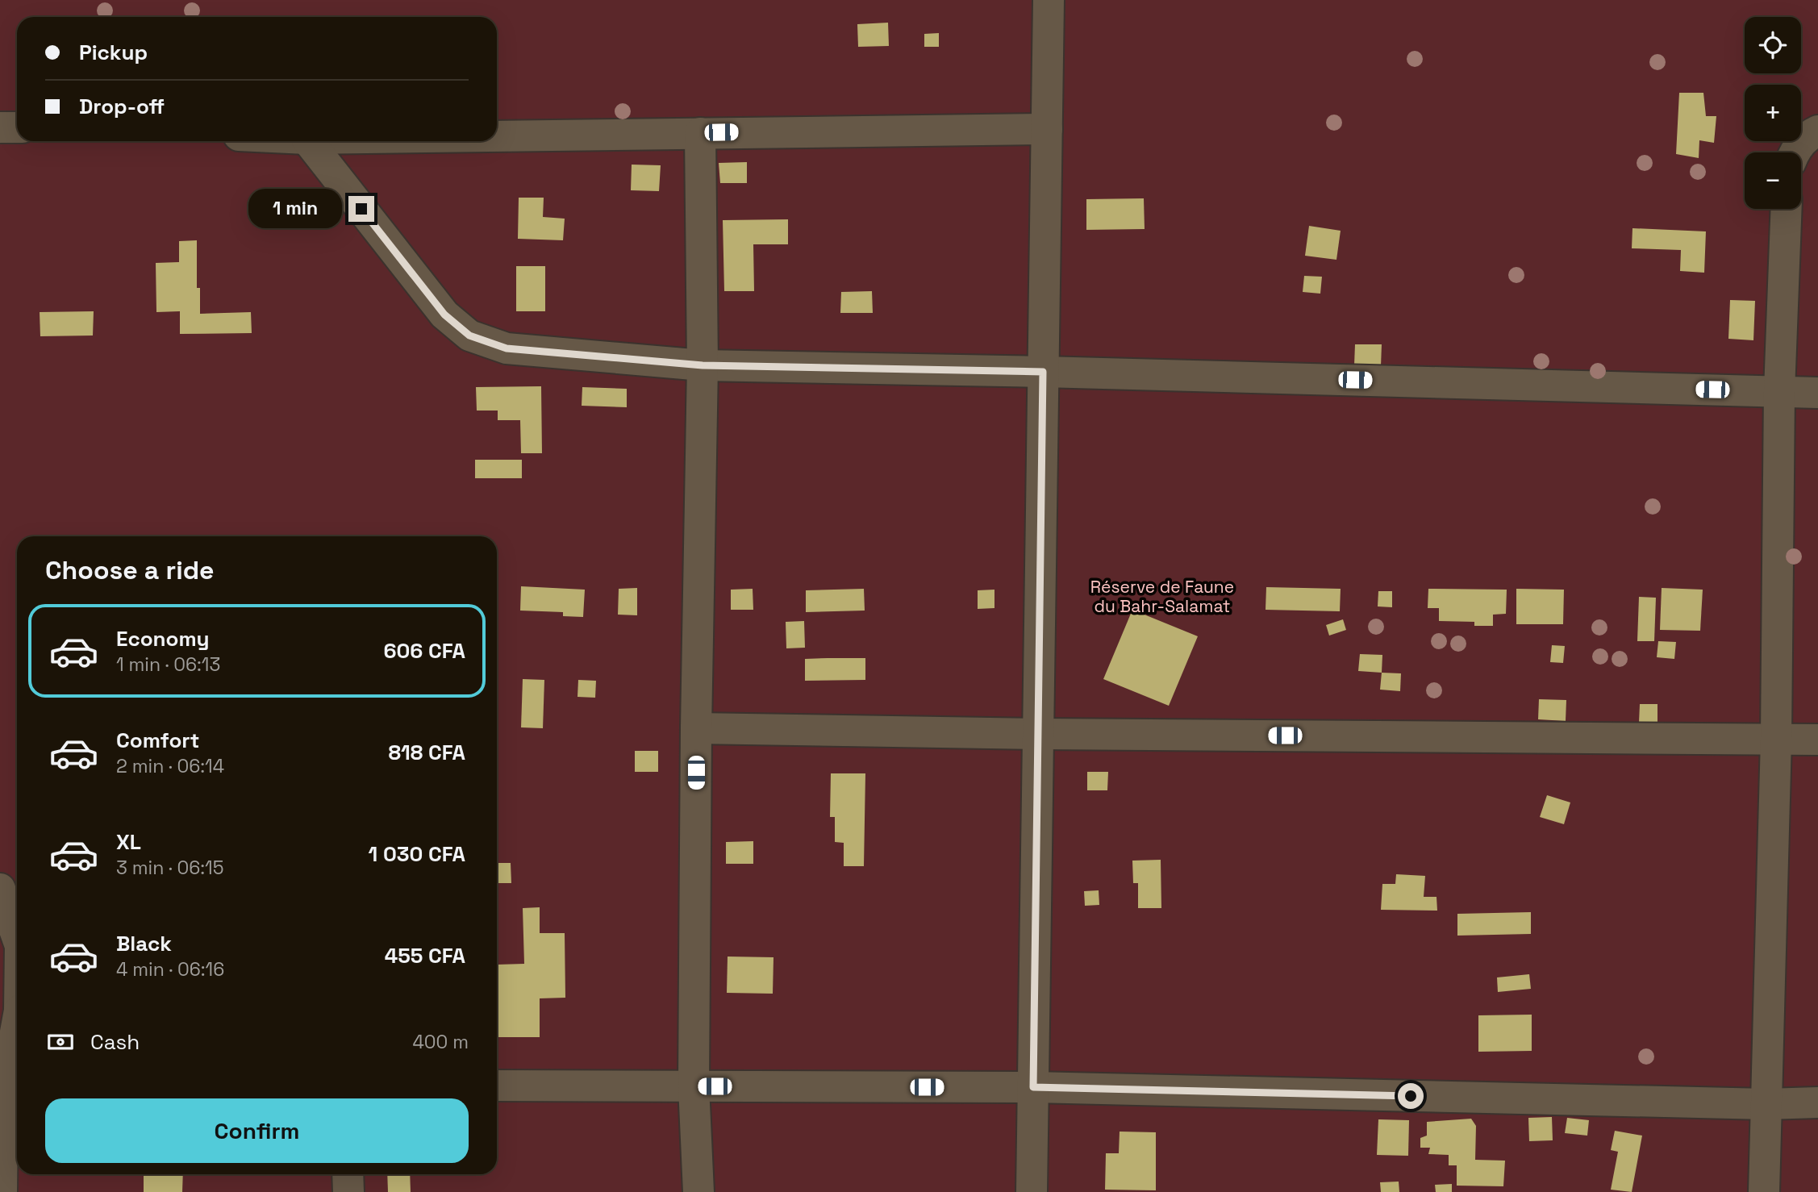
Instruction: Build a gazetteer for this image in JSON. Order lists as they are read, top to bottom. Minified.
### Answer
{"parks":["Réserve de Faune du Bahr-Salamat"],"page":{"map_buttons":["+","−"],"banner":["Pickup","Drop-off"],"bubble":"1 min","heading":"Choose a ride","list":[{"name":"Economy","note":"1 min · 06:13","value":"606 CFA"},{"name":"Comfort","note":"2 min · 06:14","value":"818 CFA"},{"name":"XL","note":"3 min · 06:15","value":"1 030 CFA"},{"name":"Black","note":"4 min · 06:16","value":"455 CFA"}],"pay":["Cash","400 m"],"buttons":"Confirm"}}
